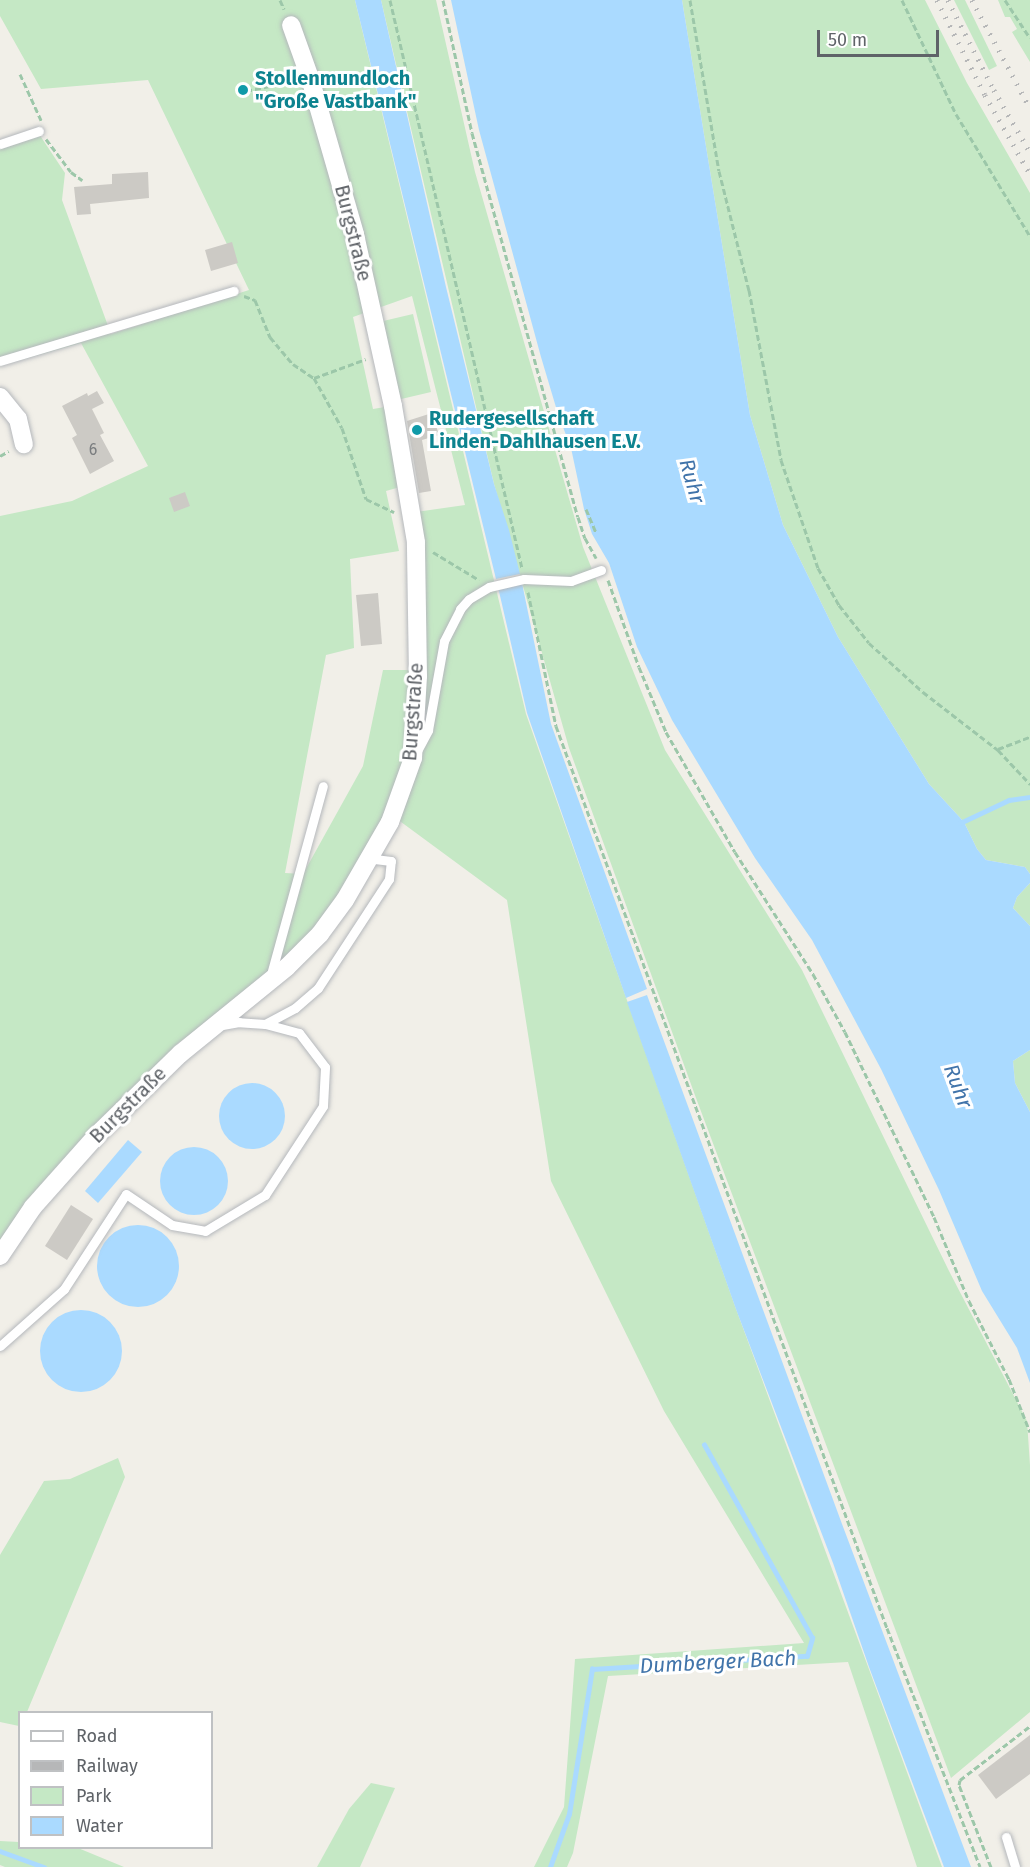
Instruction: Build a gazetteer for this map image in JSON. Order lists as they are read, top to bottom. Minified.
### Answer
{"streets":{"street":["Burgstraße"]},"water":["Ruhr","Dumberger Bach"],"places":["Stollenmundloch \"Große Vastbank\"","Rudergesellschaft Linden-Dahlhausen E.V."],"house_numbers":["6"],"legend":["Road","Railway","Park","Water"],"scale_bar":"50 m"}
